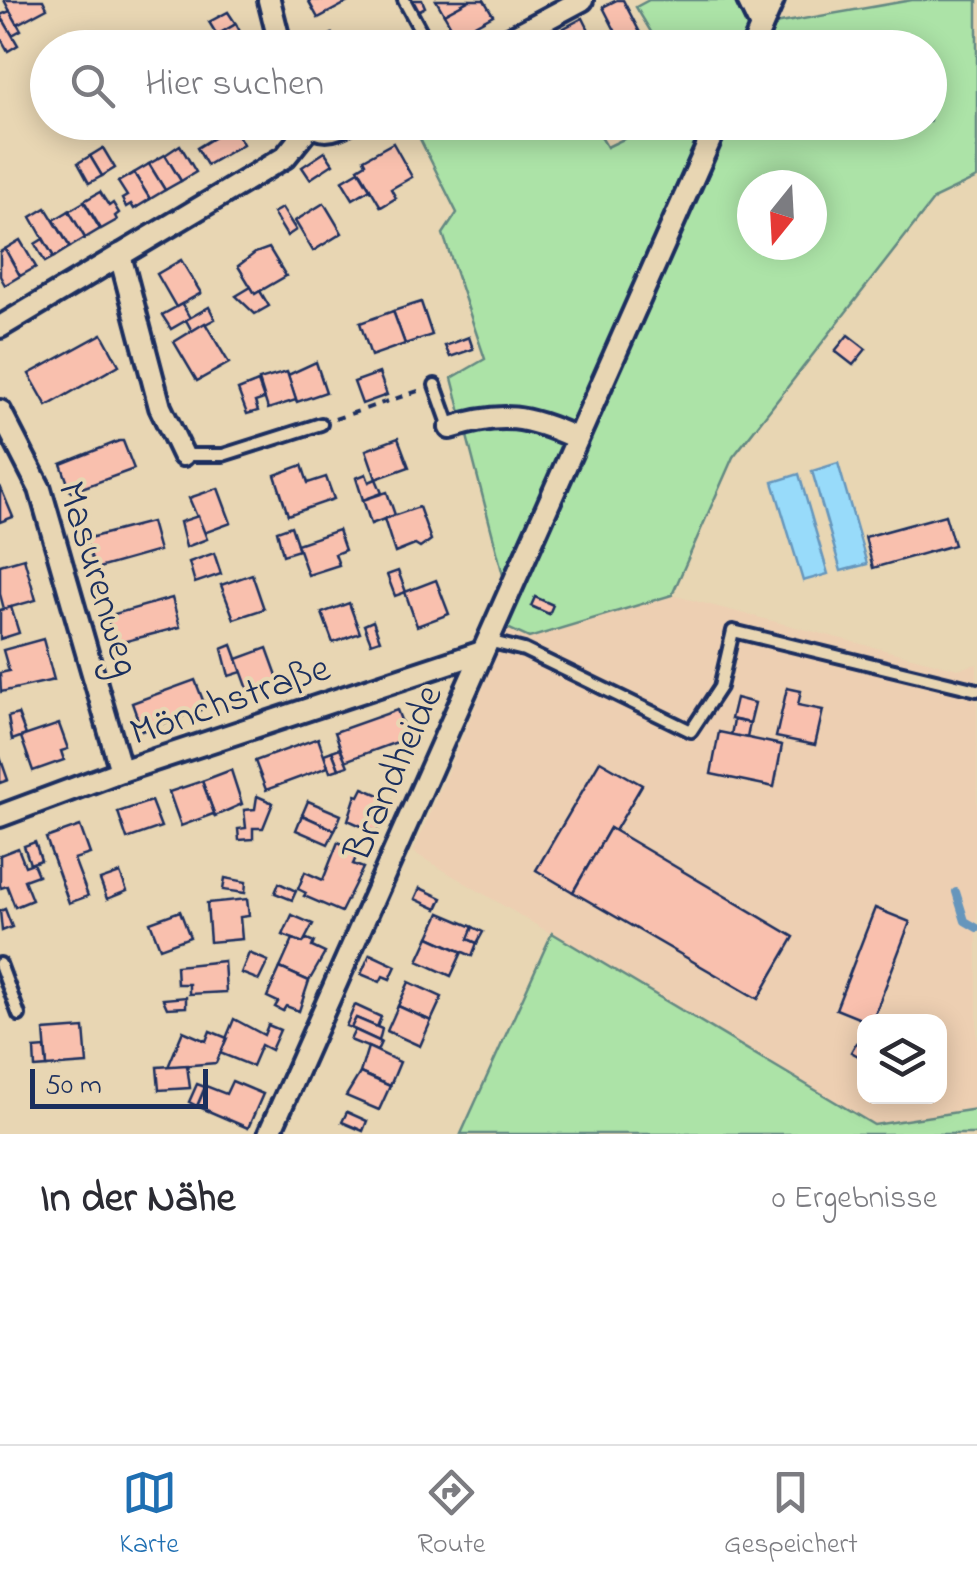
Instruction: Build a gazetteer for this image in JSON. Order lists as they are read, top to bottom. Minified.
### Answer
{"streets":{"street":["Masurenweg","Mönchstraße","Brandheide"]},"crossings":[["Masurenweg","Mönchstraße"],["Mönchstraße","Brandheide"]],"scale_bar":"50 m","north":"bottom","page":{"search":"Hier suchen","scale":"50 m","heading":["In der Nähe","0 Ergebnisse"],"nav":["Karte","Route","Gespeichert"]}}
